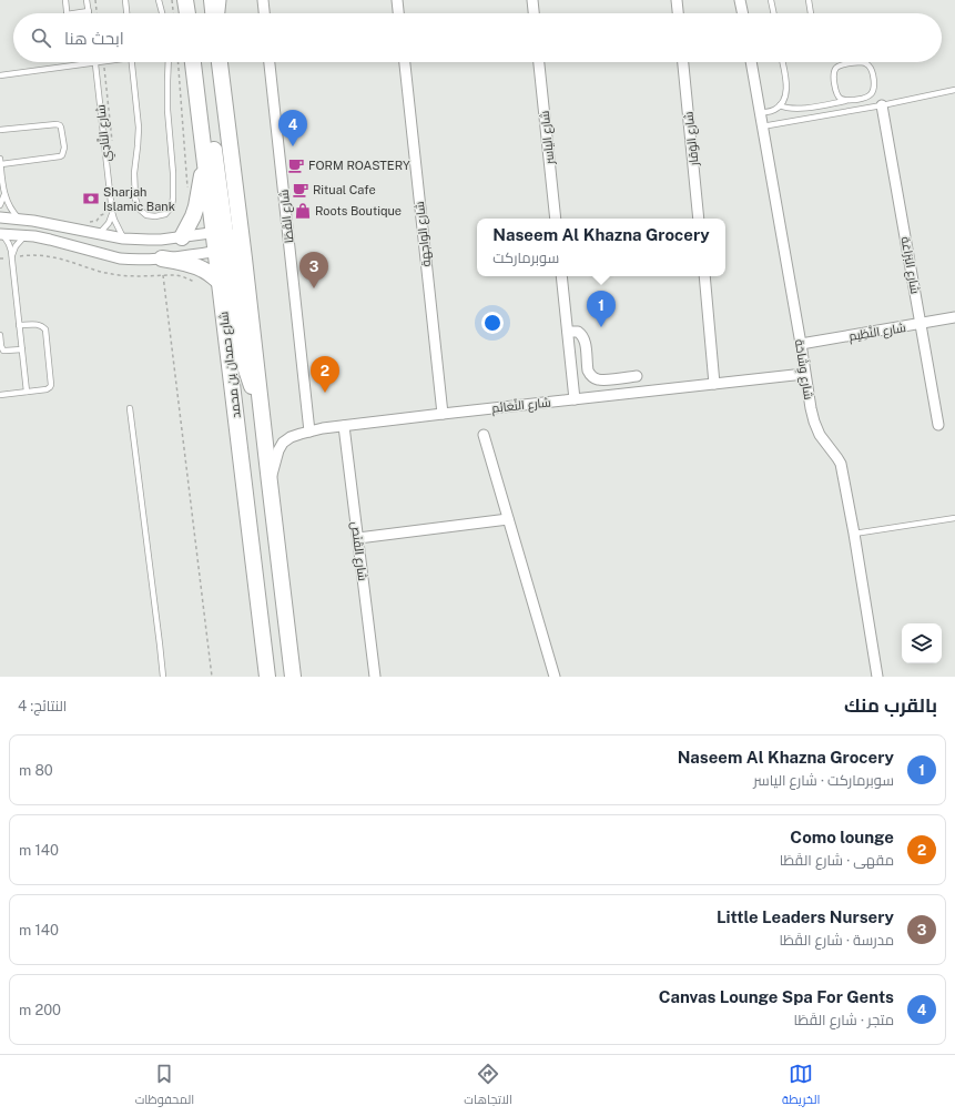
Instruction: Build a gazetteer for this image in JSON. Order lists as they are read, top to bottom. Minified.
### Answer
{"streets":{"main road":["شارع حمدان بن محمد"],"street":["شارع الياسر","شارع الوَقار","شارع القَطَا","شارع الواجهة","شارع البَرَاعَة","شارع النَّظِيم","شارع وِشَاحَة","شارع النَّعَائِم","شارع القَنَص"],"lane":["شارع النَّادِي"]},"crossings":[["شارع القَطَا","شارع النَّعَائِم"],["شارع الواجهة","شارع النَّعَائِم"],["شارع البَرَاعَة","شارع النَّظِيم"],["شارع النَّظِيم","شارع وِشَاحَة"],["شارع حمدان بن محمد","شارع النَّعَائِم"],["شارع وِشَاحَة","شارع النَّعَائِم"],["شارع النَّعَائِم","شارع القَنَص"]],"places":{"cafe":["FORM ROASTERY","Ritual Cafe"],"bank":["Sharjah Islamic Bank"],"shop":["Roots Boutique"]},"page":{"search":"ابحث هنا","pins":["4","3","1","2"],"popup":["Naseem Al Khazna Grocery","سوبرماركت"],"heading":["بالقرب منك","النتائج: 4"],"list":[{"mark":"1","name":"Naseem Al Khazna Grocery","note":"سوبرماركت · شارع الياسر","value":"80 m"},{"mark":"2","name":"Como lounge","note":"مقهى · شارع القَطَا","value":"140 m"},{"mark":"3","name":"Little Leaders Nursery","note":"مدرسة · شارع القَطَا","value":"140 m"},{"mark":"4","name":"Canvas Lounge Spa For Gents","note":"متجر · شارع القَطَا","value":"200 m"}],"nav":["الخريطة","الاتجاهات","المحفوظات"]}}
